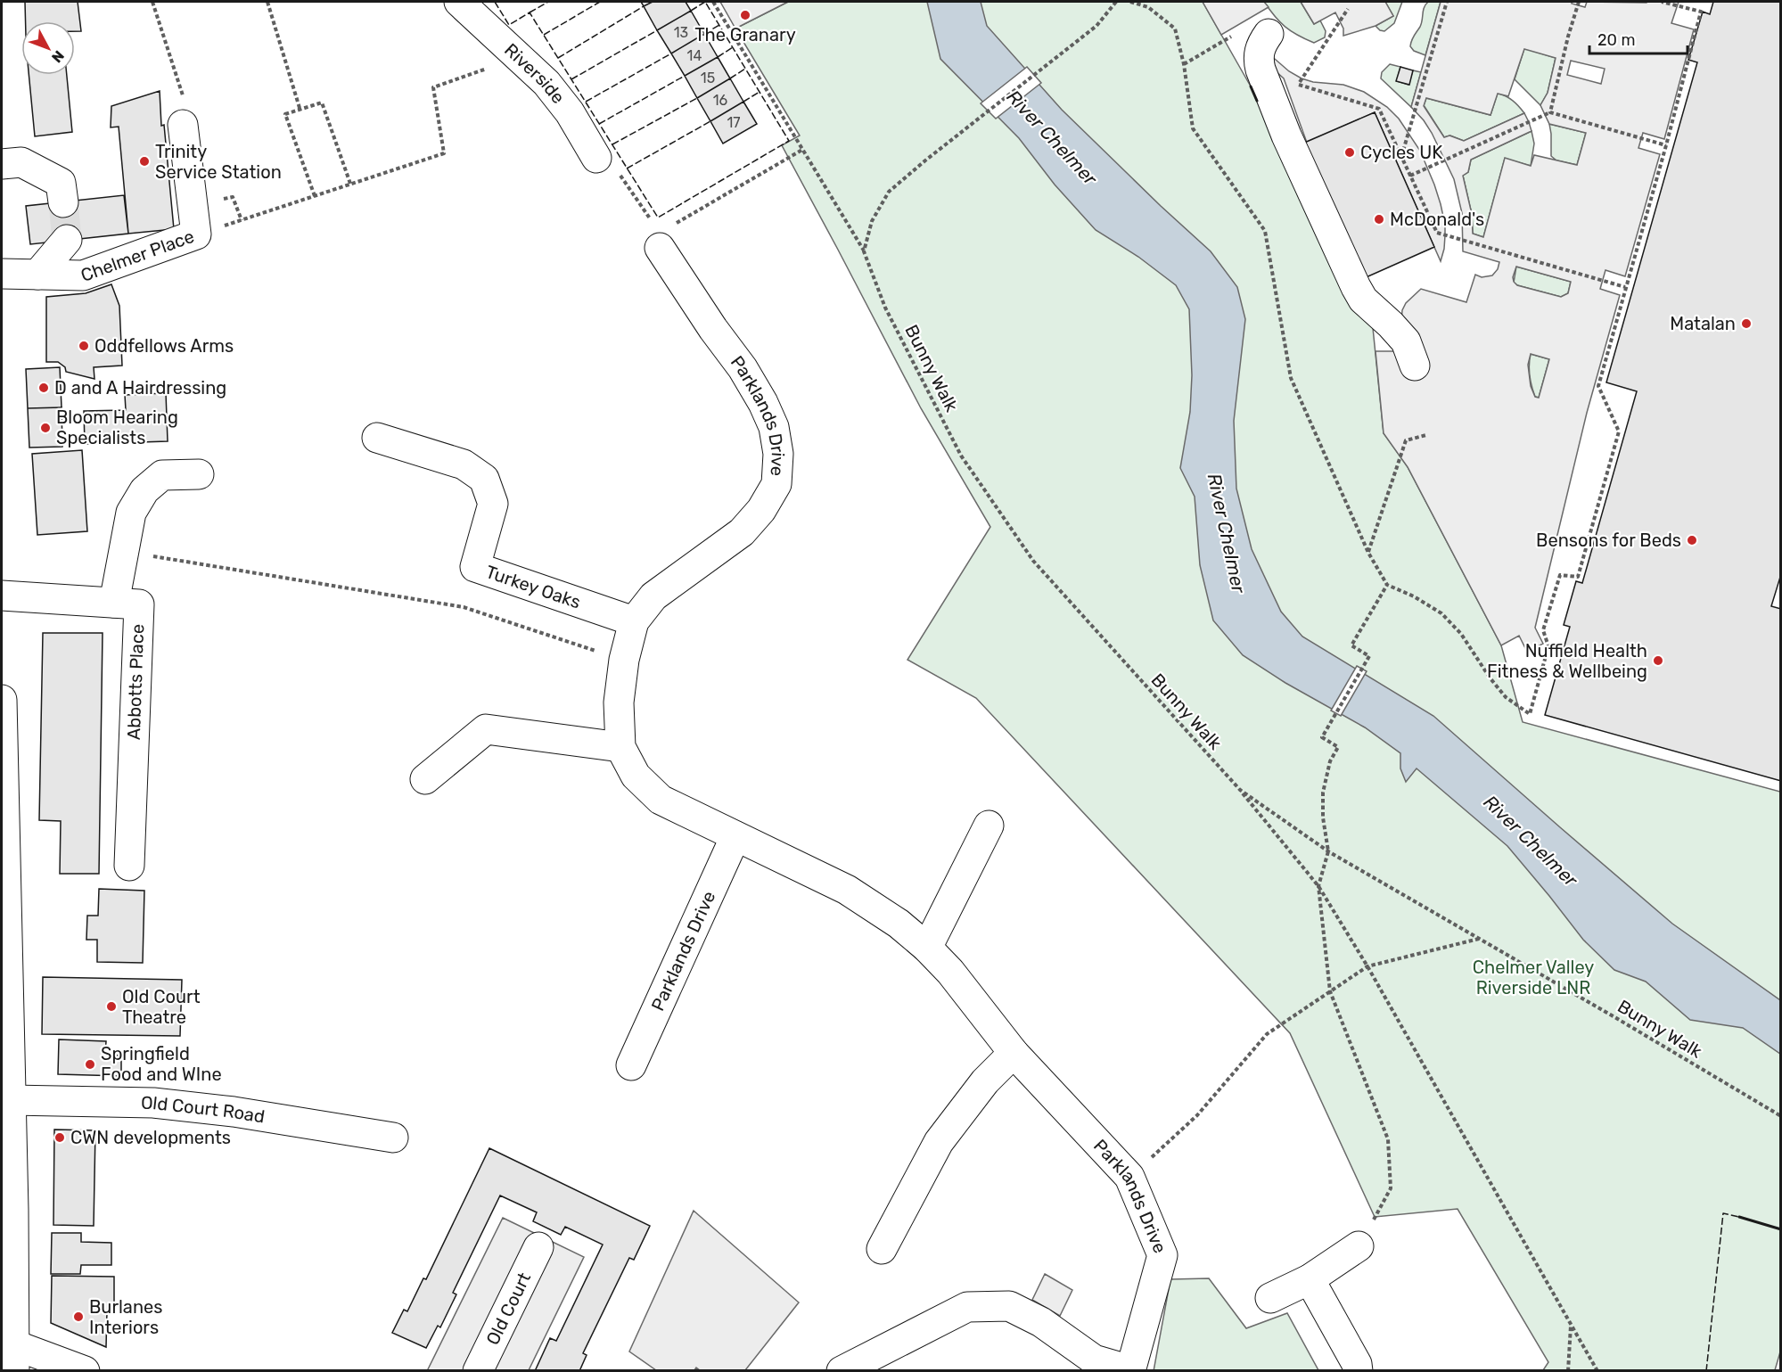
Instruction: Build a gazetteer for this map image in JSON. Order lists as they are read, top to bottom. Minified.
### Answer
{"streets":{"street":["Riverside","Chelmer Place","Parklands Drive","Turkey Oaks","Abbotts Place","Old Court Road","Old Court"],"path":["Bunny Walk"]},"crossings":[["Parklands Drive","Turkey Oaks"]],"water":["River Chelmer"],"parks":["Chelmer Valley Riverside LNR"],"places":["The Granary","Cycles UK","Trinity Service Station","McDonald's","Matalan","Oddfellows Arms","D and A Hairdressing","Bloom Hearing Specialists","Bensons for Beds","Nuffield Health Fitness & Wellbeing","Old Court Theatre","Springfield Food and WIne","CWN developments","Burlanes Interiors"],"house_numbers":["13","14","15","16","17"],"scale_bar":"20 m","north":"bottom right"}
